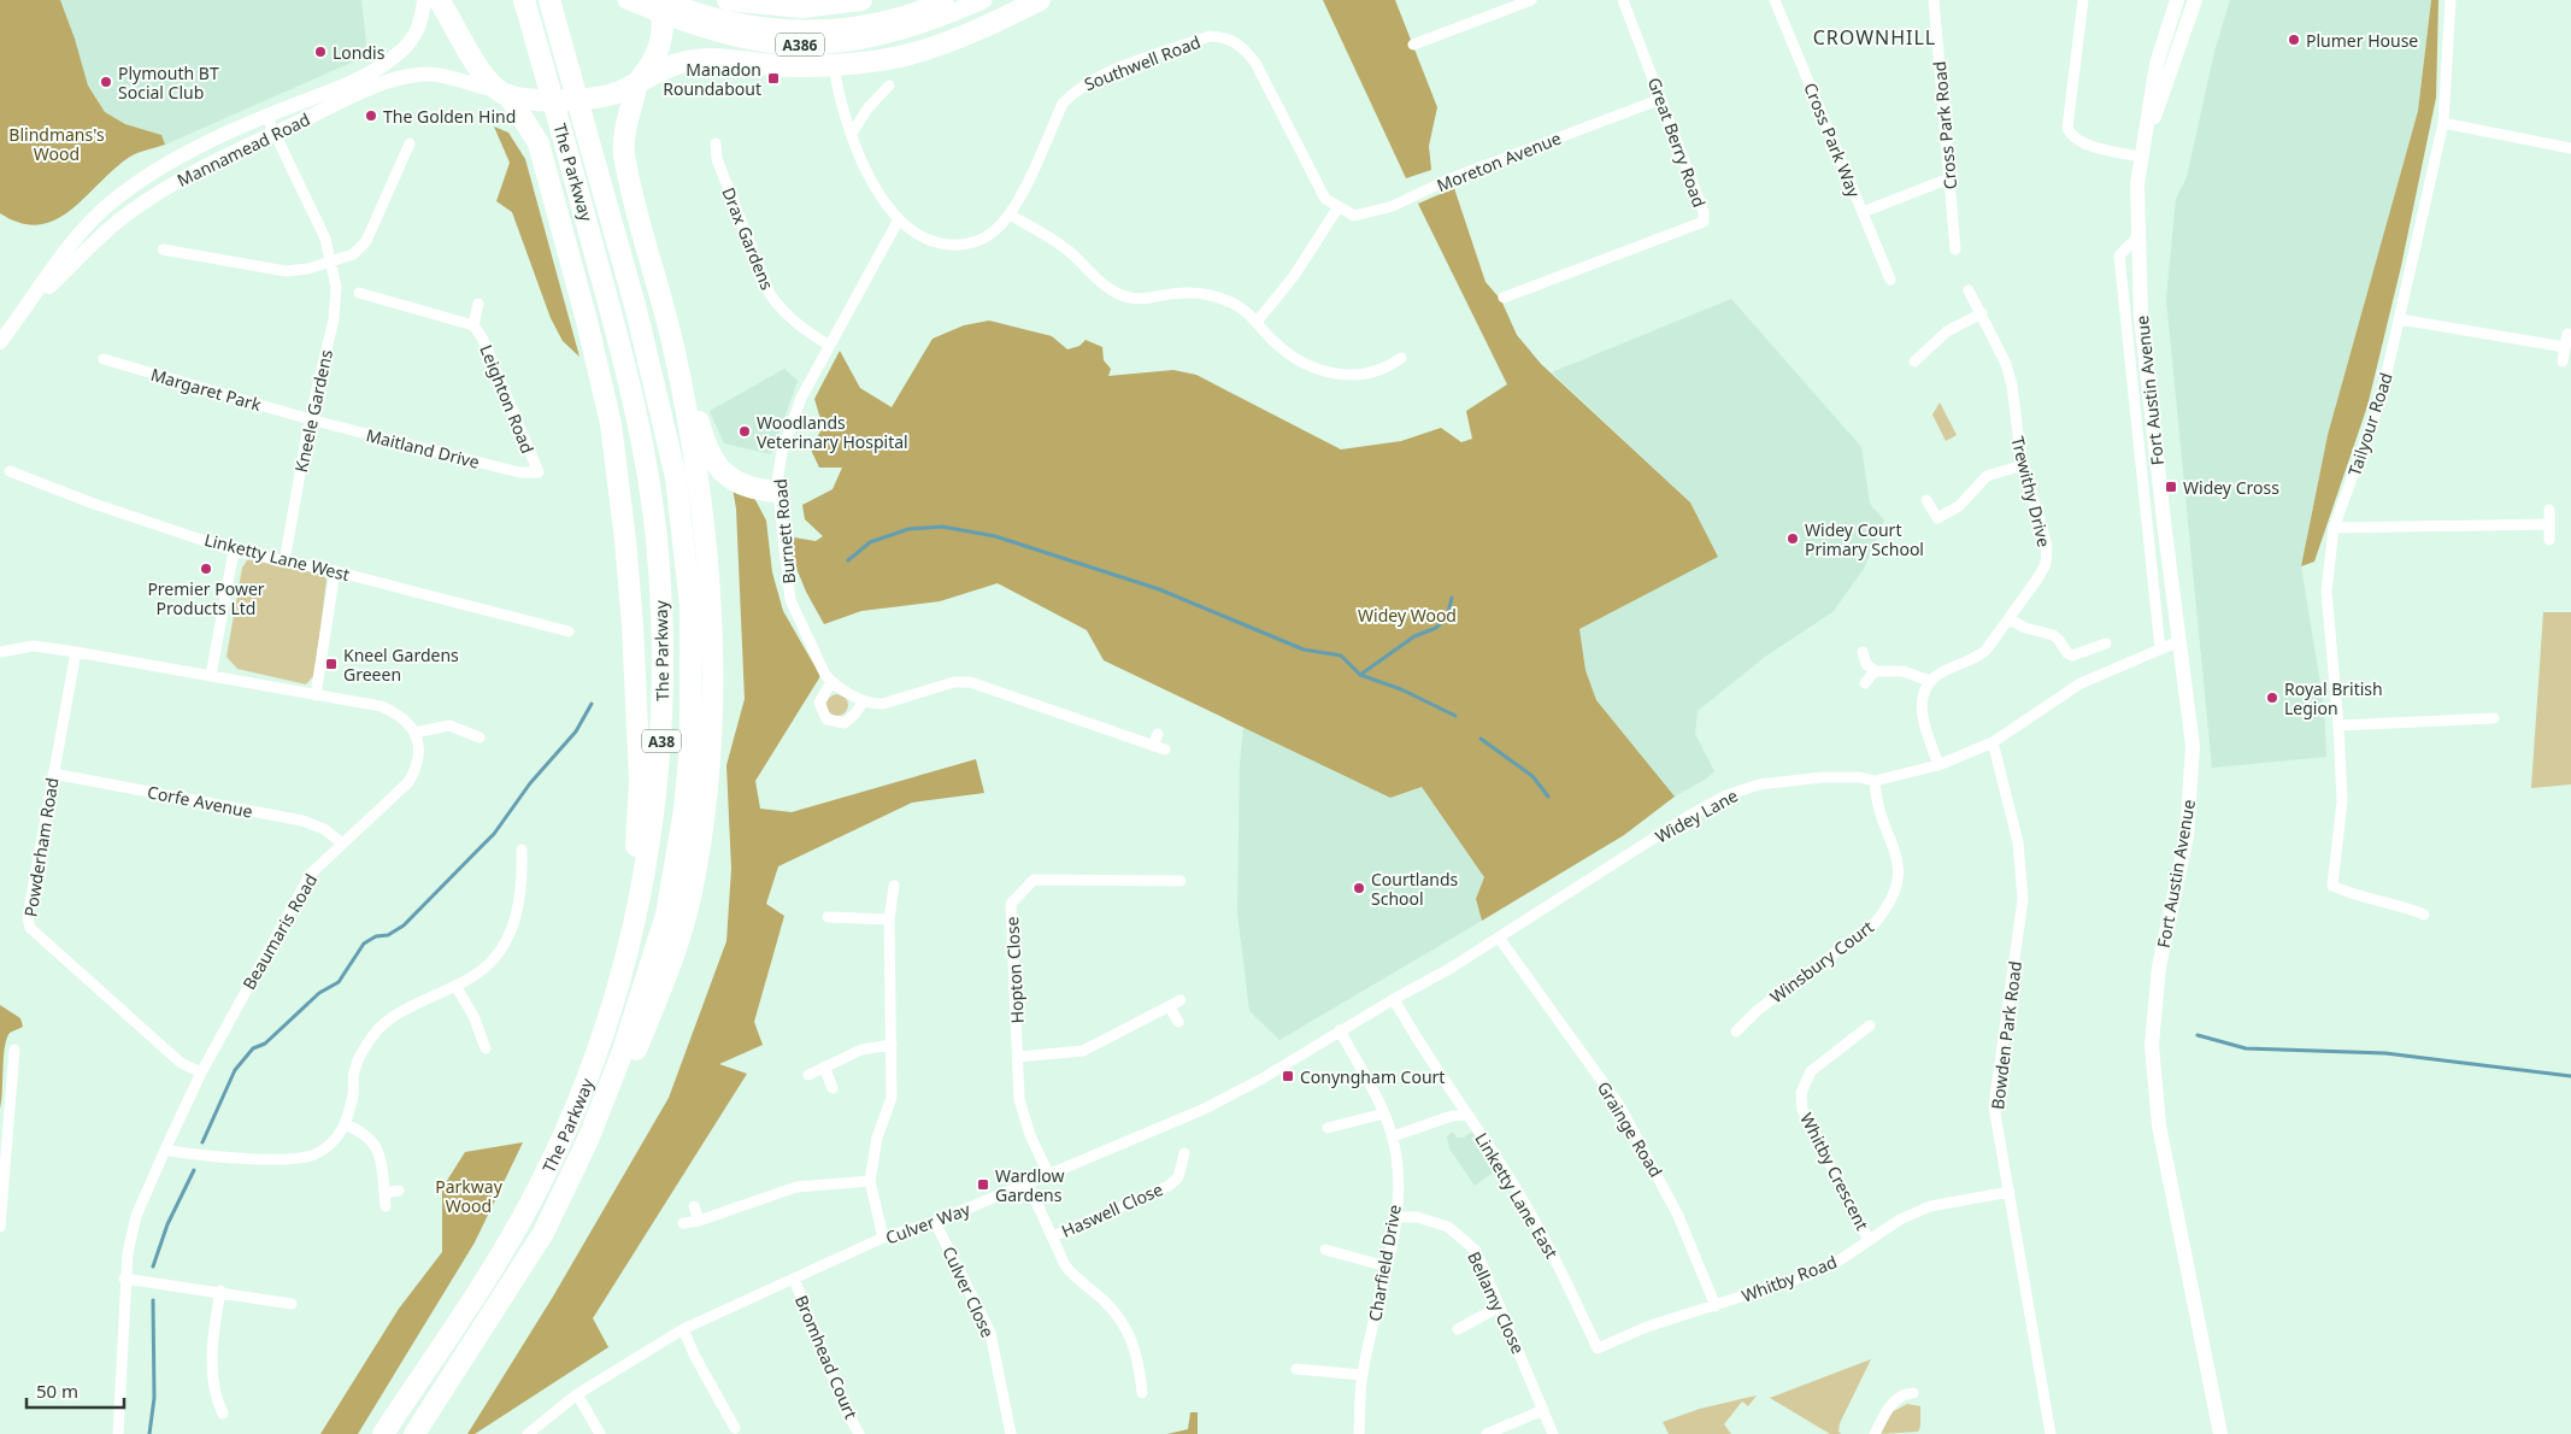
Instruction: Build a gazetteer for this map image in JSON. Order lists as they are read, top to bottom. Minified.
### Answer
{"streets":{"highway":["The Parkway","A38"],"main road":["A386","Mannamead Road","Fort Austin Avenue"],"street":["Southwell Road","Cross Park Road","Cross Park Way","Great Berry Road","Moreton Avenue","Drax Gardens","Margaret Park","Leighton Road","Kneele Gardens","Tailyour Road","Maitland Drive","Trewithy Drive","Burnett Road","Linketty Lane West","Corfe Avenue","Widey Lane","Powderham Road","Beaumaris Road","Winsbury Court","Hopton Close","Bowden Park Road","Grainge Road","Whitby Crescent","Linketty Lane East","Haswell Close","Culver Way","Charfield Drive","Whitby Road","Culver Close","Bellamy Close","Bromhead Court"]},"crossings":[["Southwell Road","Moreton Avenue"],["Southwell Road","Burnett Road"],["Great Berry Road","Moreton Avenue"],["Mannamead Road","Kneele Gardens"],["Mannamead Road","A38"],["The Parkway","A38"],["Drax Gardens","Burnett Road"],["Margaret Park","Kneele Gardens"],["Margaret Park","Maitland Drive"],["Fort Austin Avenue","Widey Lane"],["Leighton Road","Maitland Drive"],["Kneele Gardens","Maitland Drive"],["Kneele Gardens","Linketty Lane West"],["Corfe Avenue","Powderham Road"],["Corfe Avenue","Beaumaris Road"],["Widey Lane","Winsbury Court"],["Widey Lane","Bowden Park Road"],["Widey Lane","Grainge Road"],["Widey Lane","Culver Way"],["Widey Lane","Charfield Drive"],["Powderham Road","Beaumaris Road"],["Hopton Close","Culver Way"],["Bowden Park Road","Whitby Road"],["Grainge Road","Whitby Road"],["Whitby Crescent","Whitby Road"],["Linketty Lane East","Charfield Drive"],["Linketty Lane East","Whitby Road"],["Culver Way","Charfield Drive"],["Culver Way","Culver Close"],["Culver Way","Bromhead Court"],["Charfield Drive","Bellamy Close"]],"districts":["CROWNHILL"],"parks":["Blindmans's Wood","Widey Wood","Parkway Wood"],"places":{"other":["Plumer House","Londis","Plymouth BT Social Club","The Golden Hind","Woodlands Veterinary Hospital","Widey Court Primary School","Premier Power Products Ltd","Royal British Legion","Courtlands School"],"transit":["Manadon Roundabout","Widey Cross","Kneel Gardens Greeen","Conyngham Court","Wardlow Gardens"]},"scale_bar":"50 m"}
